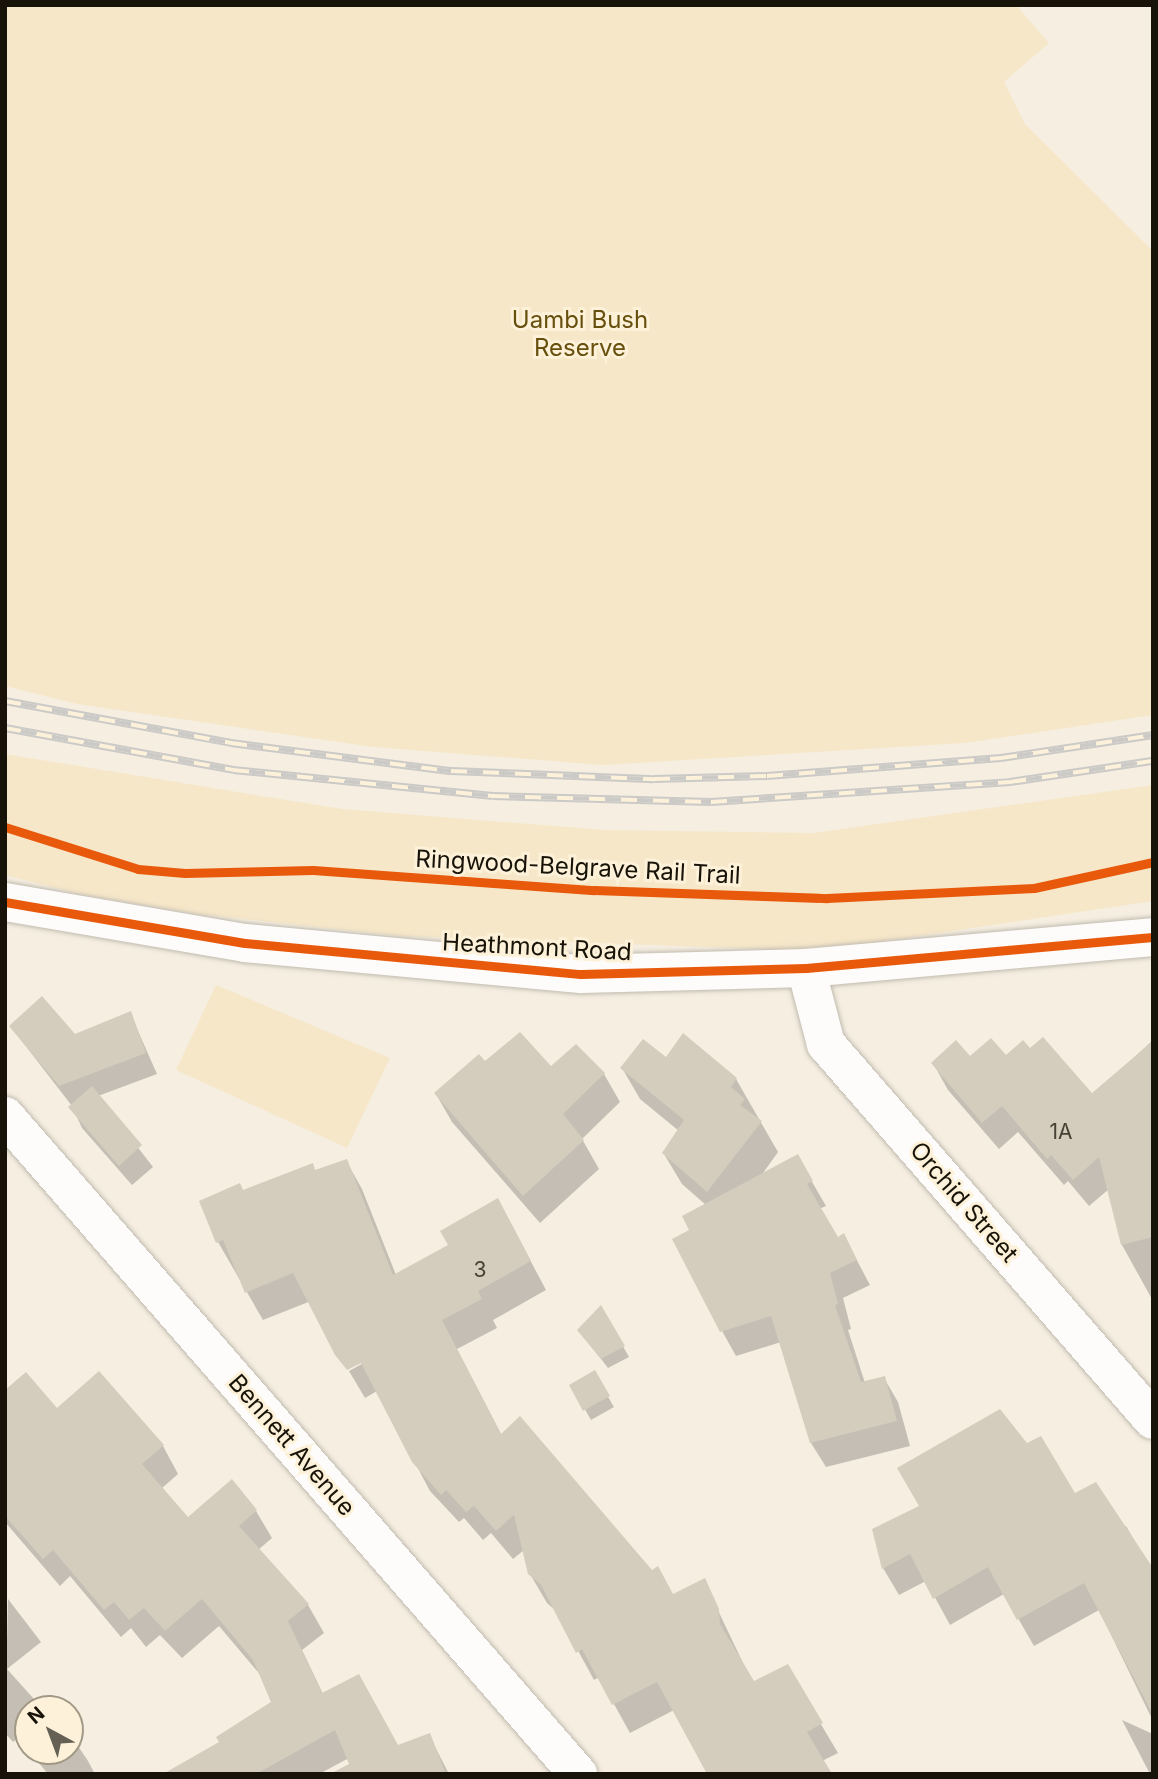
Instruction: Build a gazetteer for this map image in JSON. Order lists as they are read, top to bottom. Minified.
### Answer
{"streets":{"street":["Heathmont Road","Orchid Street","Bennett Avenue"],"cycle path":["Ringwood-Belgrave Rail Trail"]},"crossings":[["Heathmont Road","Orchid Street"]],"parks":["Uambi Bush Reserve"],"house_numbers":["1A","3"],"north":"top left"}
